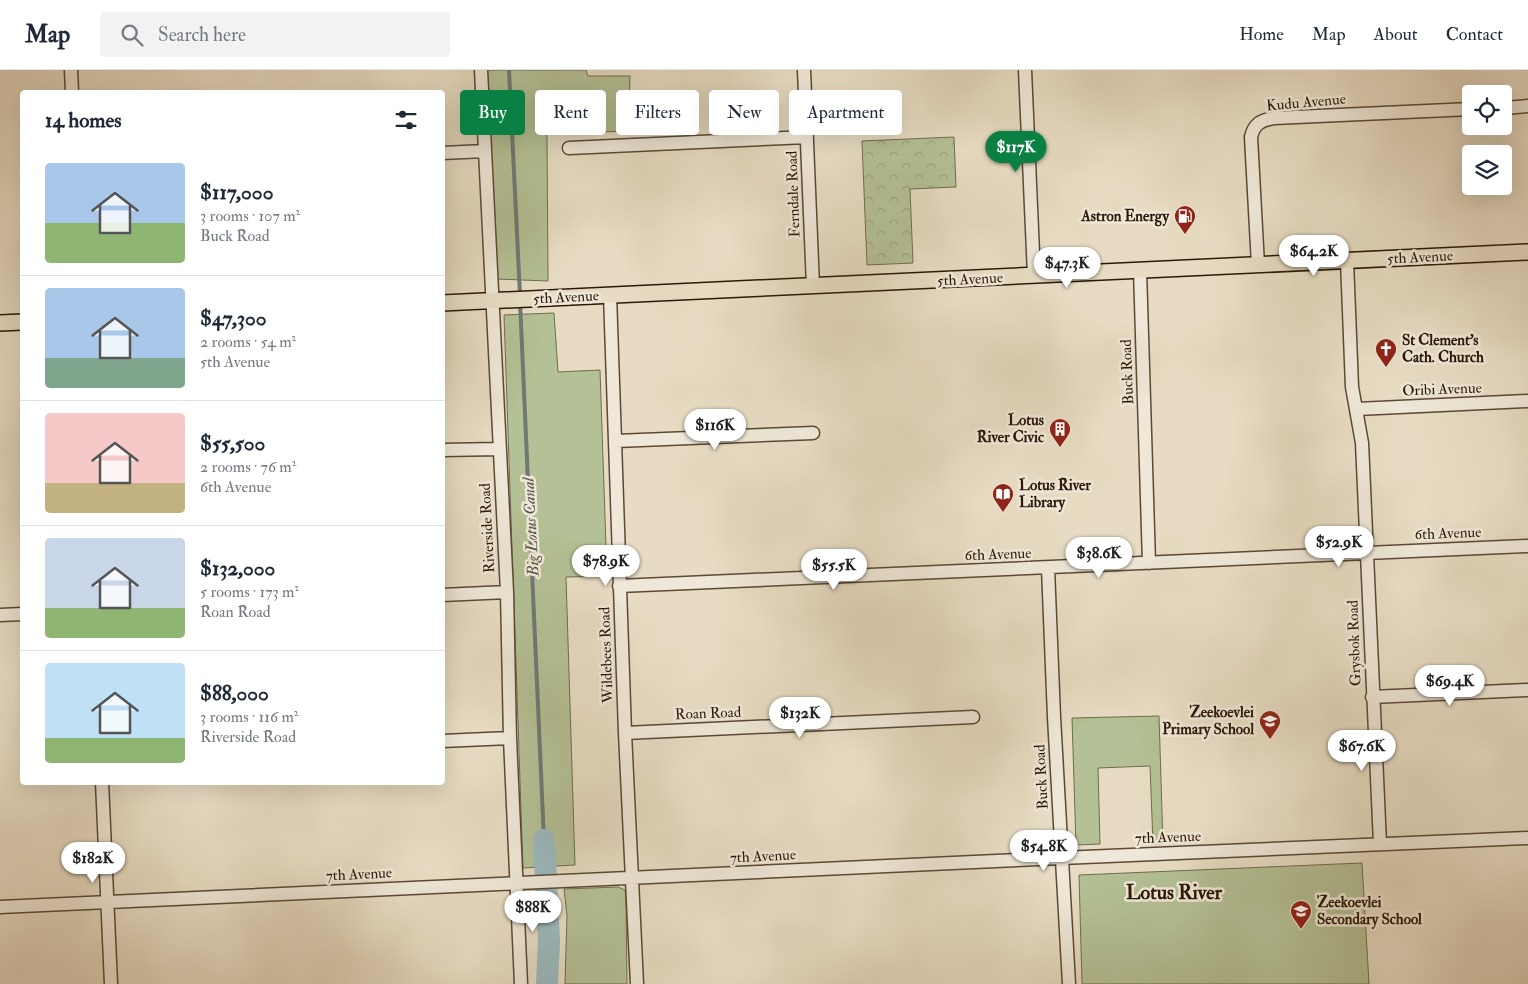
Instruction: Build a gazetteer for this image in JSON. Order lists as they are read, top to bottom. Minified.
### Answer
{"streets":{"main road":["5th Avenue"],"street":["Kudu Avenue","Ferndale Road","Buck Road","Oribi Avenue","Riverside Road","6th Avenue","Grysbok Road","Wildebees Road","Roan Road","7th Avenue"]},"crossings":[["Kudu Avenue","5th Avenue"],["Ferndale Road","5th Avenue"],["5th Avenue","Buck Road"],["5th Avenue","Riverside Road"],["5th Avenue","Grysbok Road"],["5th Avenue","Wildebees Road"],["Buck Road","6th Avenue"],["Buck Road","7th Avenue"],["Oribi Avenue","Grysbok Road"],["Riverside Road","7th Avenue"],["6th Avenue","Grysbok Road"],["6th Avenue","Wildebees Road"],["Grysbok Road","7th Avenue"],["Wildebees Road","Roan Road"],["Wildebees Road","7th Avenue"]],"districts":["Lotus River"],"water":["Big Lotus Canal"],"places":{"fuel station":["Astron Energy"],"church":["St Clement's Cath. Church"],"building":["Lotus River Civic"],"library":["Lotus River Library"],"school or university":["Zeekoevlei Primary School","Zeekoevlei Secondary School"]},"page":{"header":"Map","search":"Search here","nav":["Home","Map","About","Contact"],"chip":["Buy","Rent","Filters","New","Apartment"],"heading":"14 homes","price":["$117K","$64.2K","$47.3K","$116K","$52.9K","$38.6K","$78.9K","$55.5K","$69.4K","$132K","$67.6K","$54.8K","$182K","$88K"],"list":[{"name":"$117,000","note":"3 rooms · 107 m² · Buck Road"},{"name":"$47,300","note":"2 rooms · 54 m² · 5th Avenue"},{"name":"$55,500","note":"2 rooms · 76 m² · 6th Avenue"},{"name":"$132,000","note":"5 rooms · 173 m² · Roan Road"},{"name":"$88,000","note":"3 rooms · 116 m² · Riverside Road"}]}}
